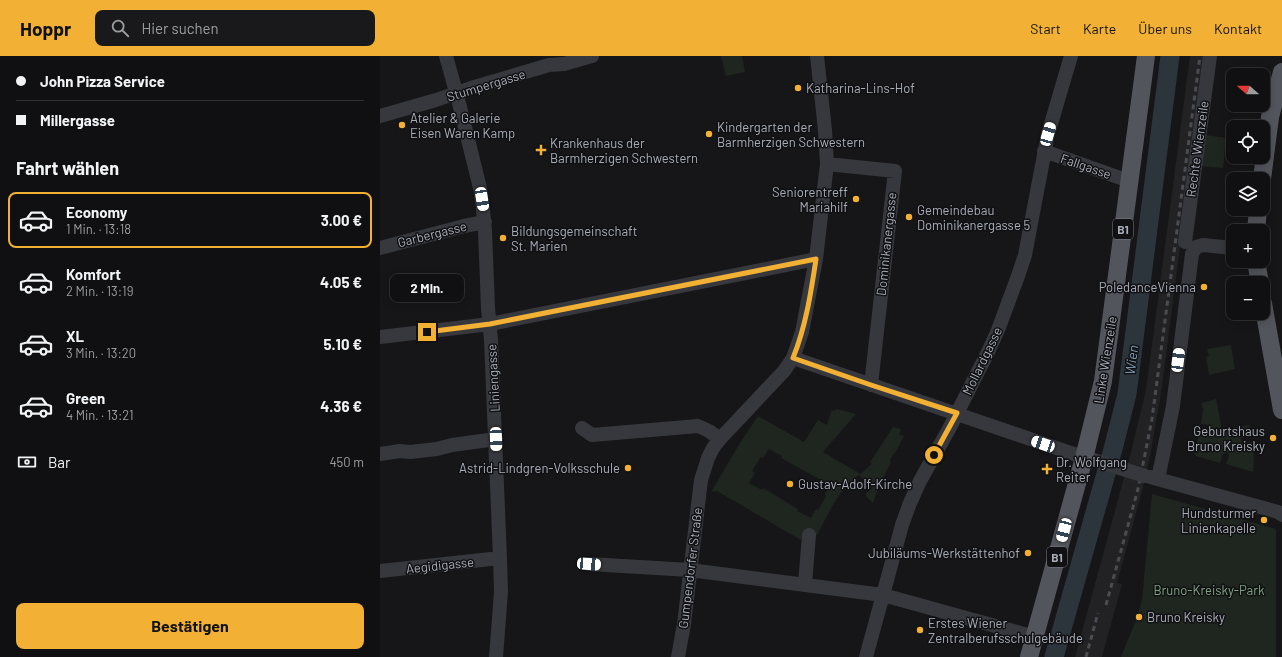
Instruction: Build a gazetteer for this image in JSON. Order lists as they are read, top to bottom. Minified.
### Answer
{"streets":{"main road":["B1","Linke Wienzeile"],"street":["Stumpergasse","Rechte Wienzeile","Fallgasse","Garbergasse","Dominikanergasse","Mollardgasse","Liniengasse","Aegidigasse","Gumpendorfer Straße"]},"crossings":[["Stumpergasse","Liniengasse"],["Fallgasse","Linke Wienzeile"],["Fallgasse","Mollardgasse"],["Garbergasse","Liniengasse"],["Liniengasse","Aegidigasse"]],"water":["Wien"],"parks":["Bruno-Kreisky-Park"],"places":{"other":["Katharina-Lins-Hof","Atelier & Galerie Eisen Waren Kamp","Kindergarten der Barmherzigen Schwestern","Seniorentreff Mariahilf","Gemeindebau Dominikanergasse 5","Bildungsgemeinschaft St. Marien","PoledanceVienna","Geburtshaus Bruno Kreisky","Astrid-Lindgren-Volksschule","Gustav-Adolf-Kirche","Hundsturmer Linienkapelle","Jubiläums-Werkstättenhof","Bruno Kreisky","Erstes Wiener Zentralberufsschulgebäude"],"health":["Krankenhaus der Barmherzigen Schwestern","Dr. Wolfgang Reiter"]},"north":"left","page":{"header":"Hoppr","search":"Hier suchen","nav":["Start","Karte","Über uns","Kontakt"],"banner":["John Pizza Service","Millergasse"],"map_buttons":["+","−"],"heading":"Fahrt wählen","list":[{"name":"Economy","note":"1 Min. · 13:18","value":"3.00 €"},{"name":"Komfort","note":"2 Min. · 13:19","value":"4.05 €"},{"name":"XL","note":"3 Min. · 13:20","value":"5.10 €"},{"name":"Green","note":"4 Min. · 13:21","value":"4.36 €"}],"bubble":"2 Min.","pay":["Bar","450 m"],"buttons":"Bestätigen"}}
